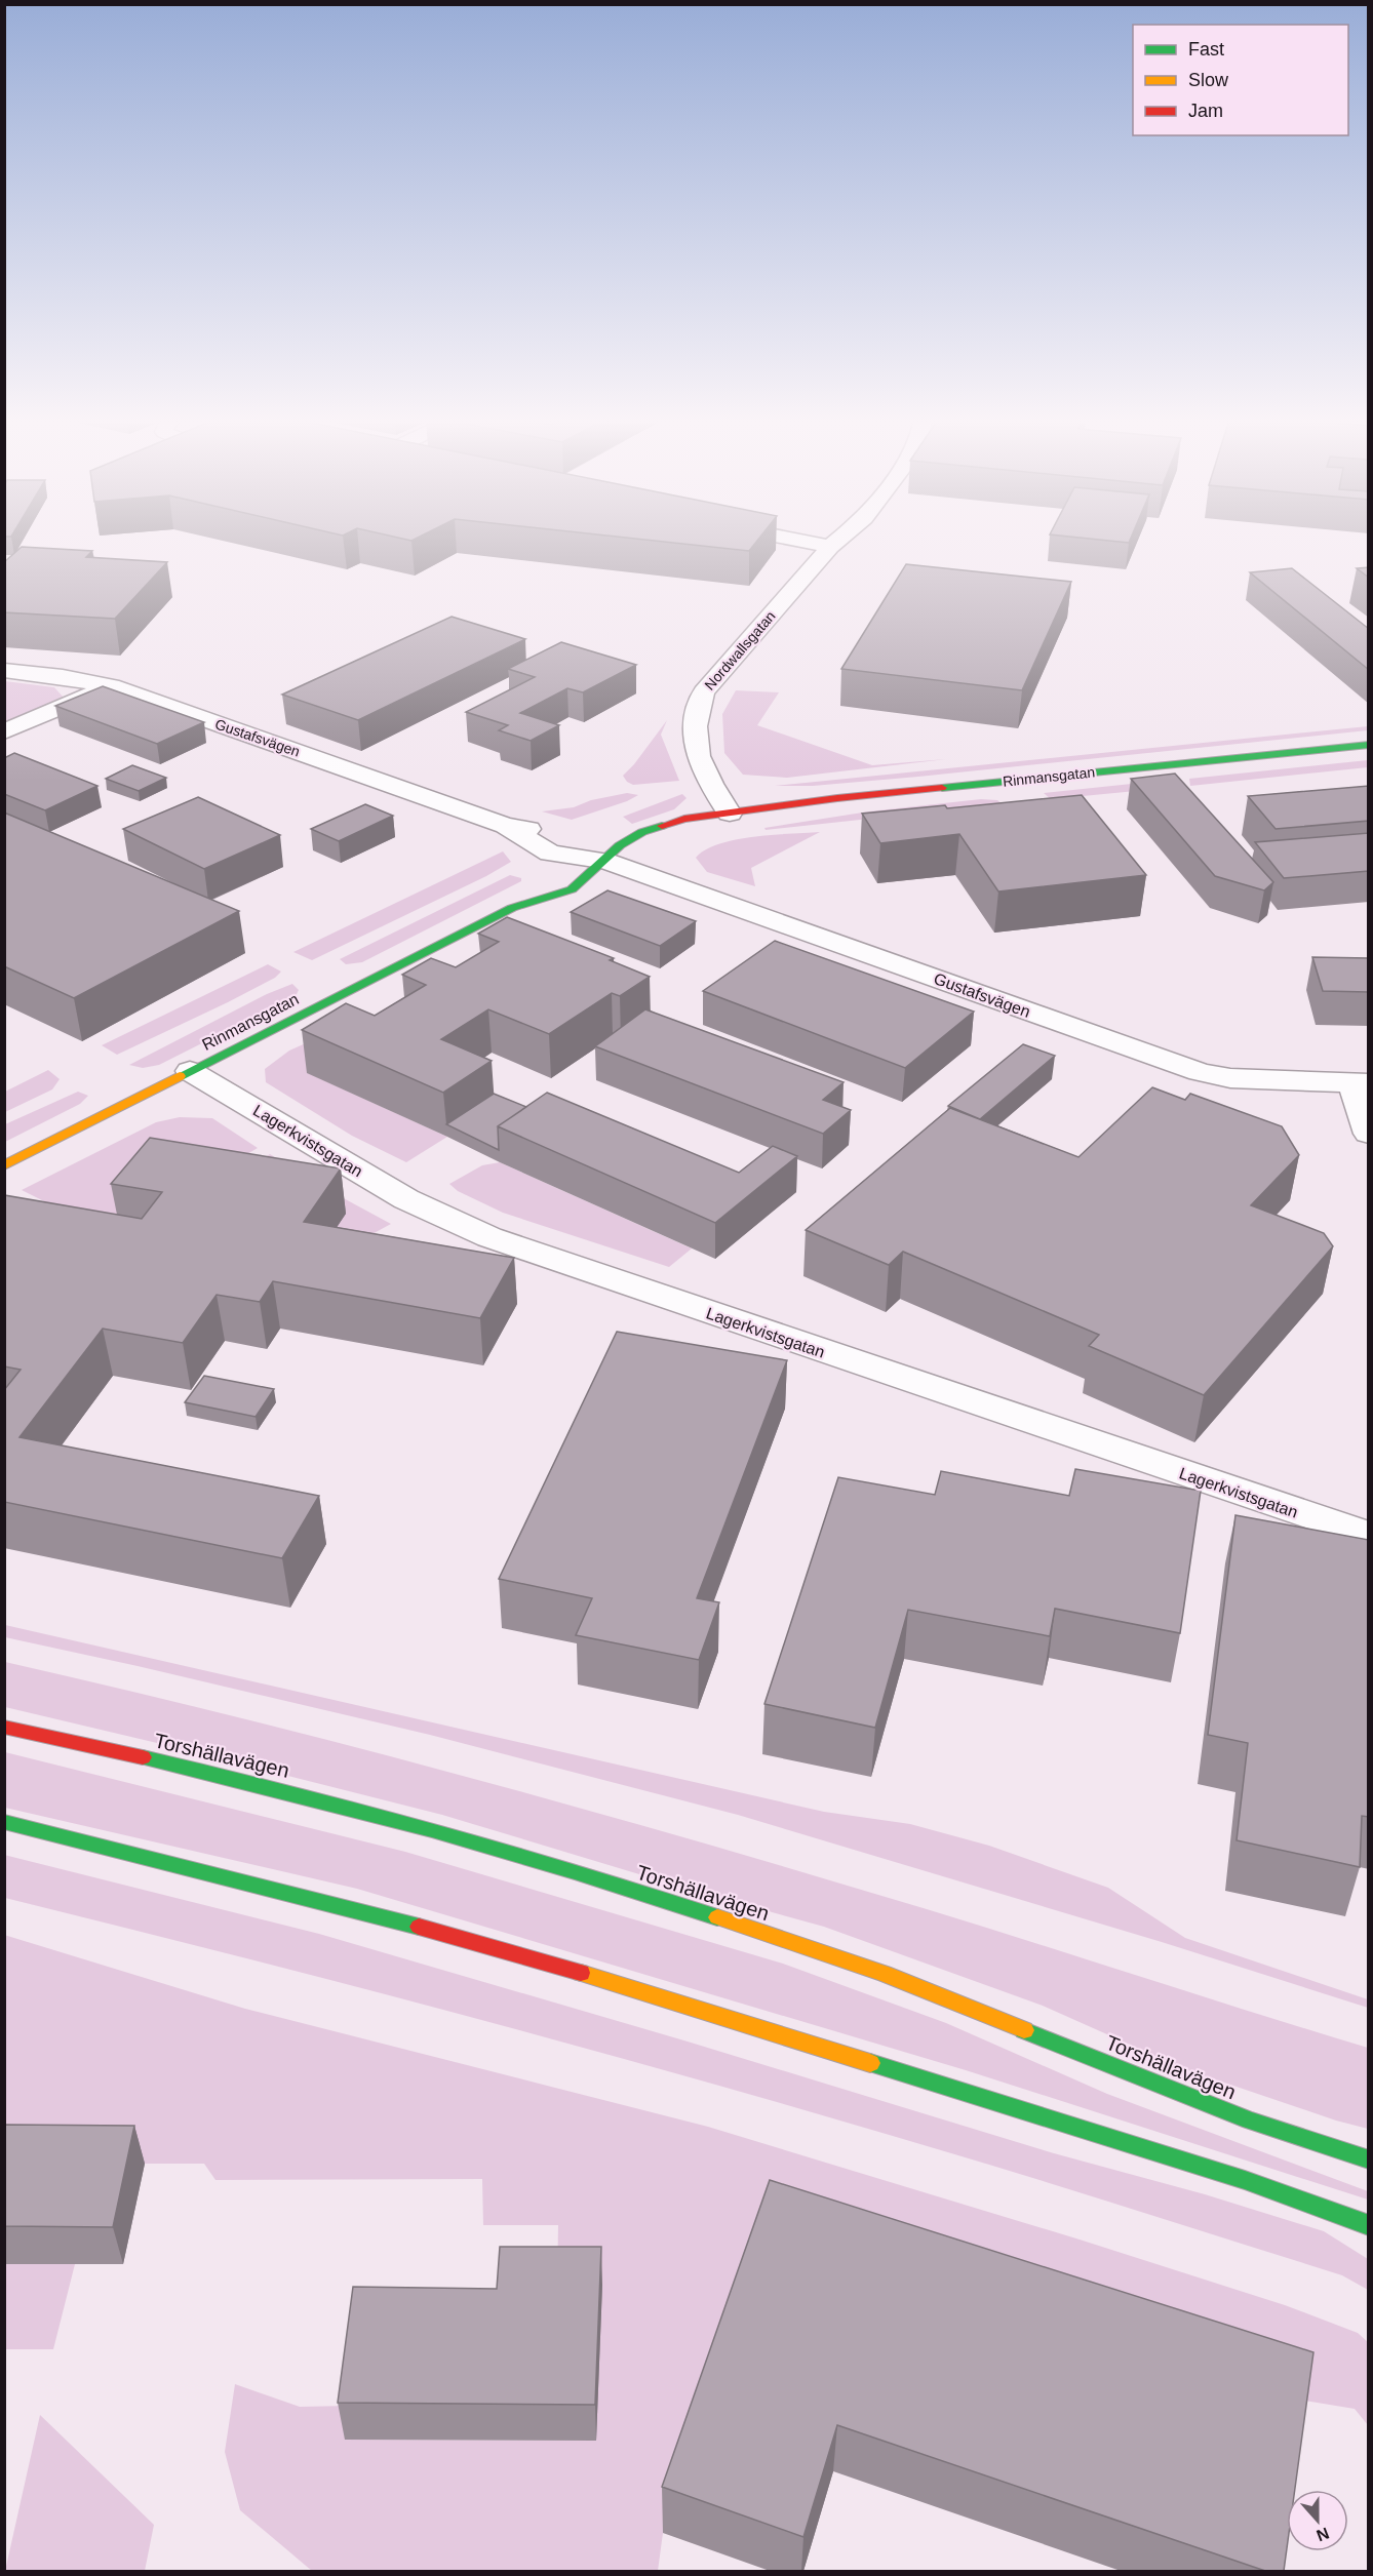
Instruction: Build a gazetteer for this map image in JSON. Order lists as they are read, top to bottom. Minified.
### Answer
{"streets":{"street":["Nordwallsgatan","Gustafsvägen","Rinmansgatan","Lagerkvistsgatan","Torshällavägen"]},"crossings":[["Nordwallsgatan","Rinmansgatan"],["Gustafsvägen","Rinmansgatan"],["Rinmansgatan","Lagerkvistsgatan"]],"legend":["Fast","Slow","Jam"],"north":"bottom"}
